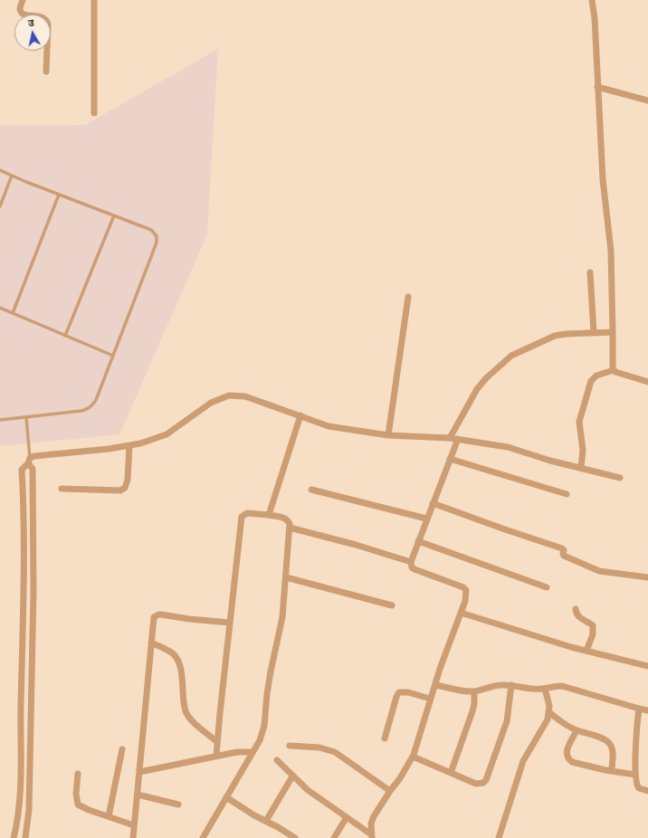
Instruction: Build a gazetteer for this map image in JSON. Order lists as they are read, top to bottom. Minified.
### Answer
{"north":"top"}
